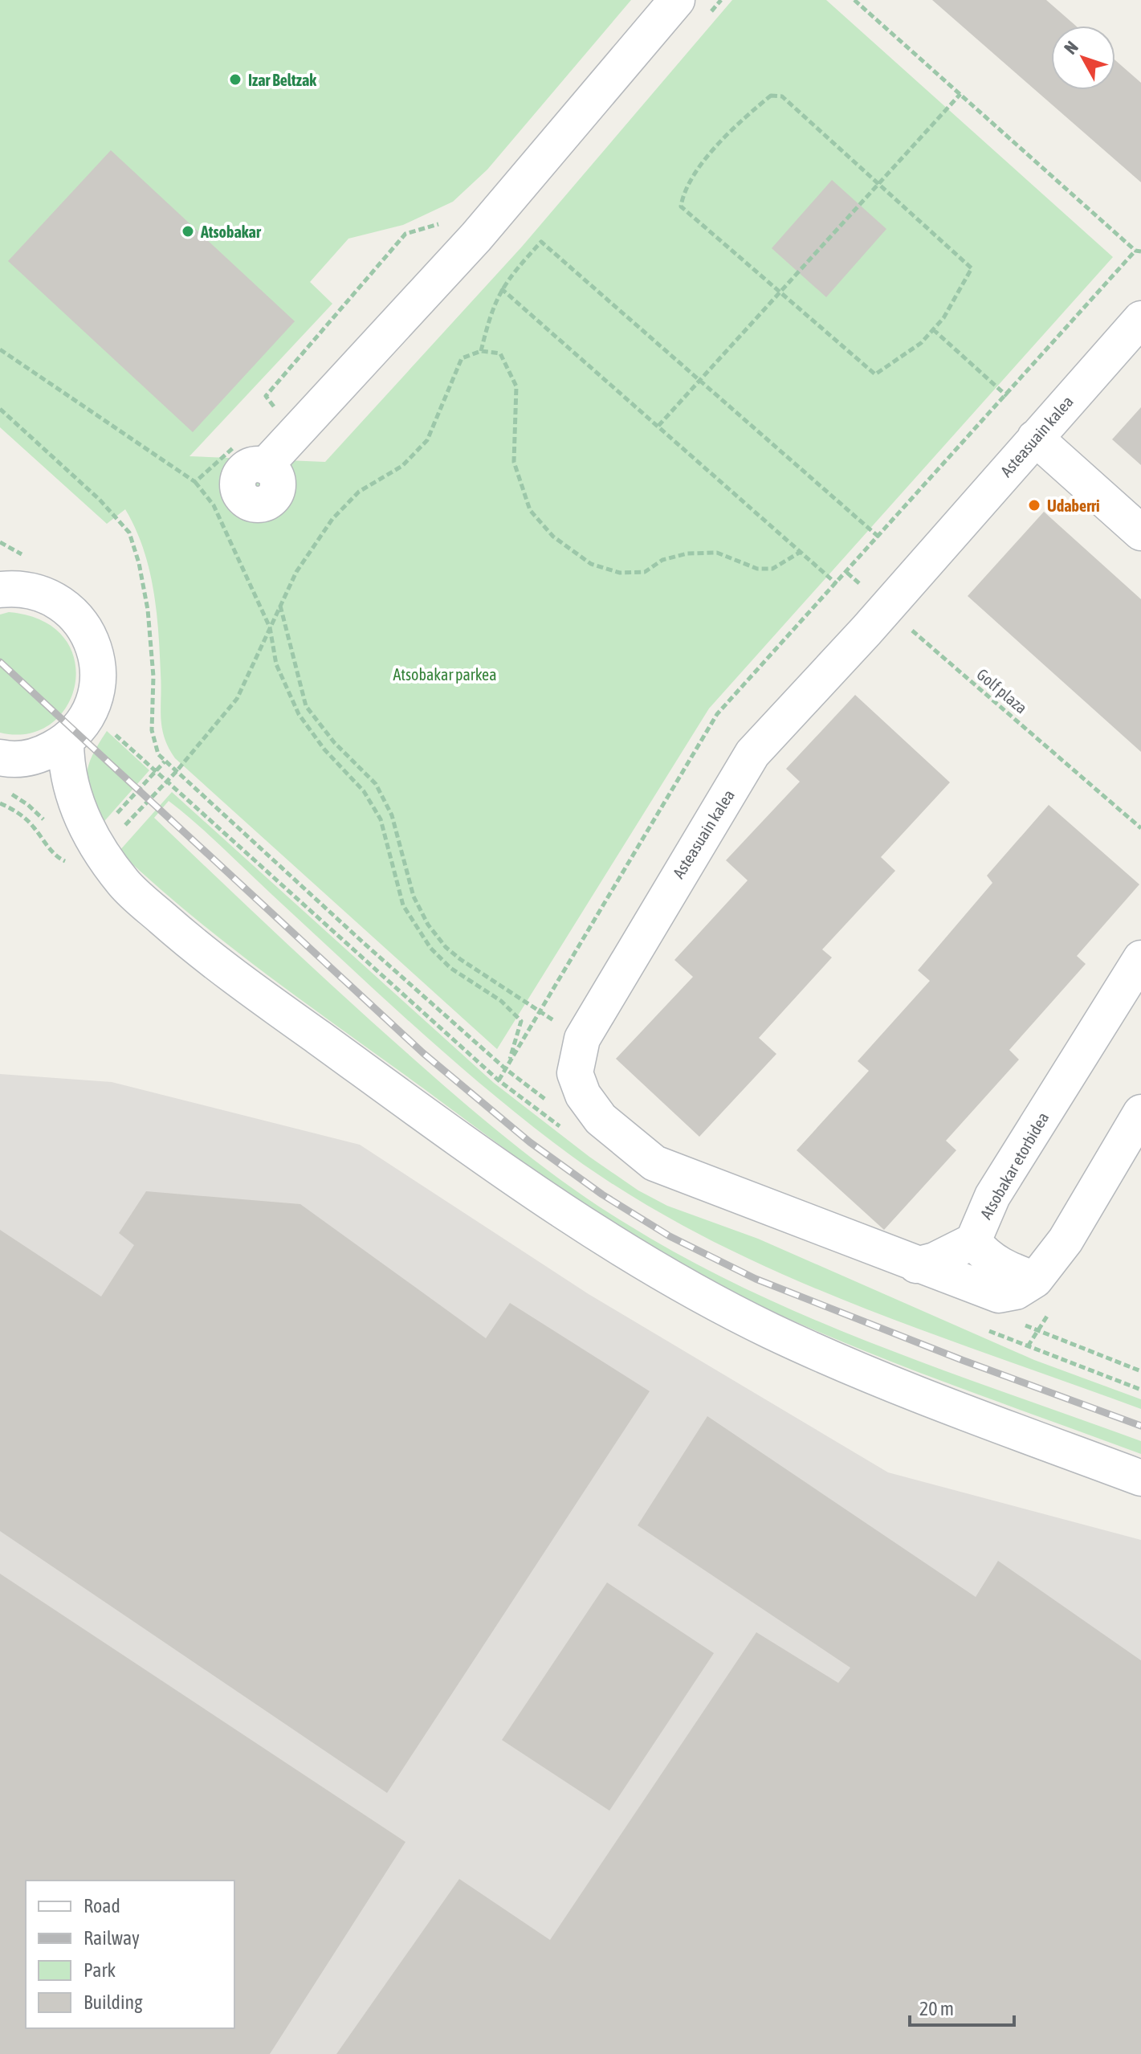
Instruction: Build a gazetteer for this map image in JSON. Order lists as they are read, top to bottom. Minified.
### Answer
{"streets":{"street":["Asteasuain kalea","Atsobakar etorbidea"],"path":["Golf plaza"]},"crossings":[["Asteasuain kalea","Golf plaza"]],"parks":["Atsobakar parkea"],"places":["Izar Beltzak","Atsobakar","Udaberri"],"legend":["Road","Railway","Park","Building"],"scale_bar":"20 m","north":"top left"}
